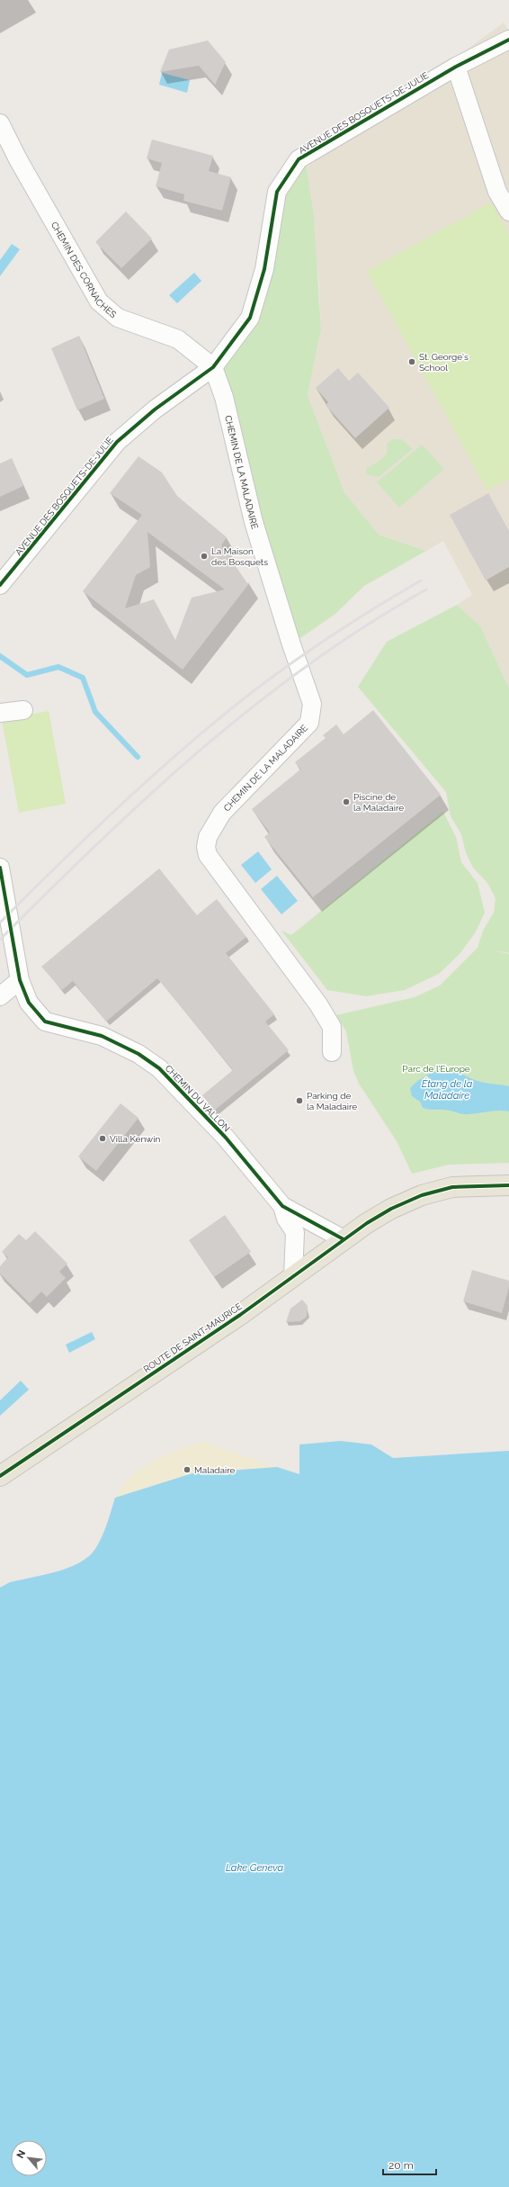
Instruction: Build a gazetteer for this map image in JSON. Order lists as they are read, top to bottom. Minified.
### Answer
{"streets":{"main road":["ROUTE DE SAINT-MAURICE"],"street":["AVENUE DES BOSQUETS-DE-JULIE","CHEMIN DES CORNACHES","CHEMIN DE LA MALADAIRE","CHEMIN DU VALLON"]},"crossings":[["AVENUE DES BOSQUETS-DE-JULIE","CHEMIN DES CORNACHES"],["AVENUE DES BOSQUETS-DE-JULIE","CHEMIN DE LA MALADAIRE"],["CHEMIN DES CORNACHES","CHEMIN DE LA MALADAIRE"],["CHEMIN DU VALLON","ROUTE DE SAINT-MAURICE"]],"water":["Étang de la Maladaire","Lake Geneva"],"parks":["Parc de l'Europe"],"places":["St. George's School","La Maison des Bosquets","Piscine de la Maladaire","Parking de la Maladaire","Villa Kenwin","Maladaire"],"scale_bar":"20 m","north":"top left"}
